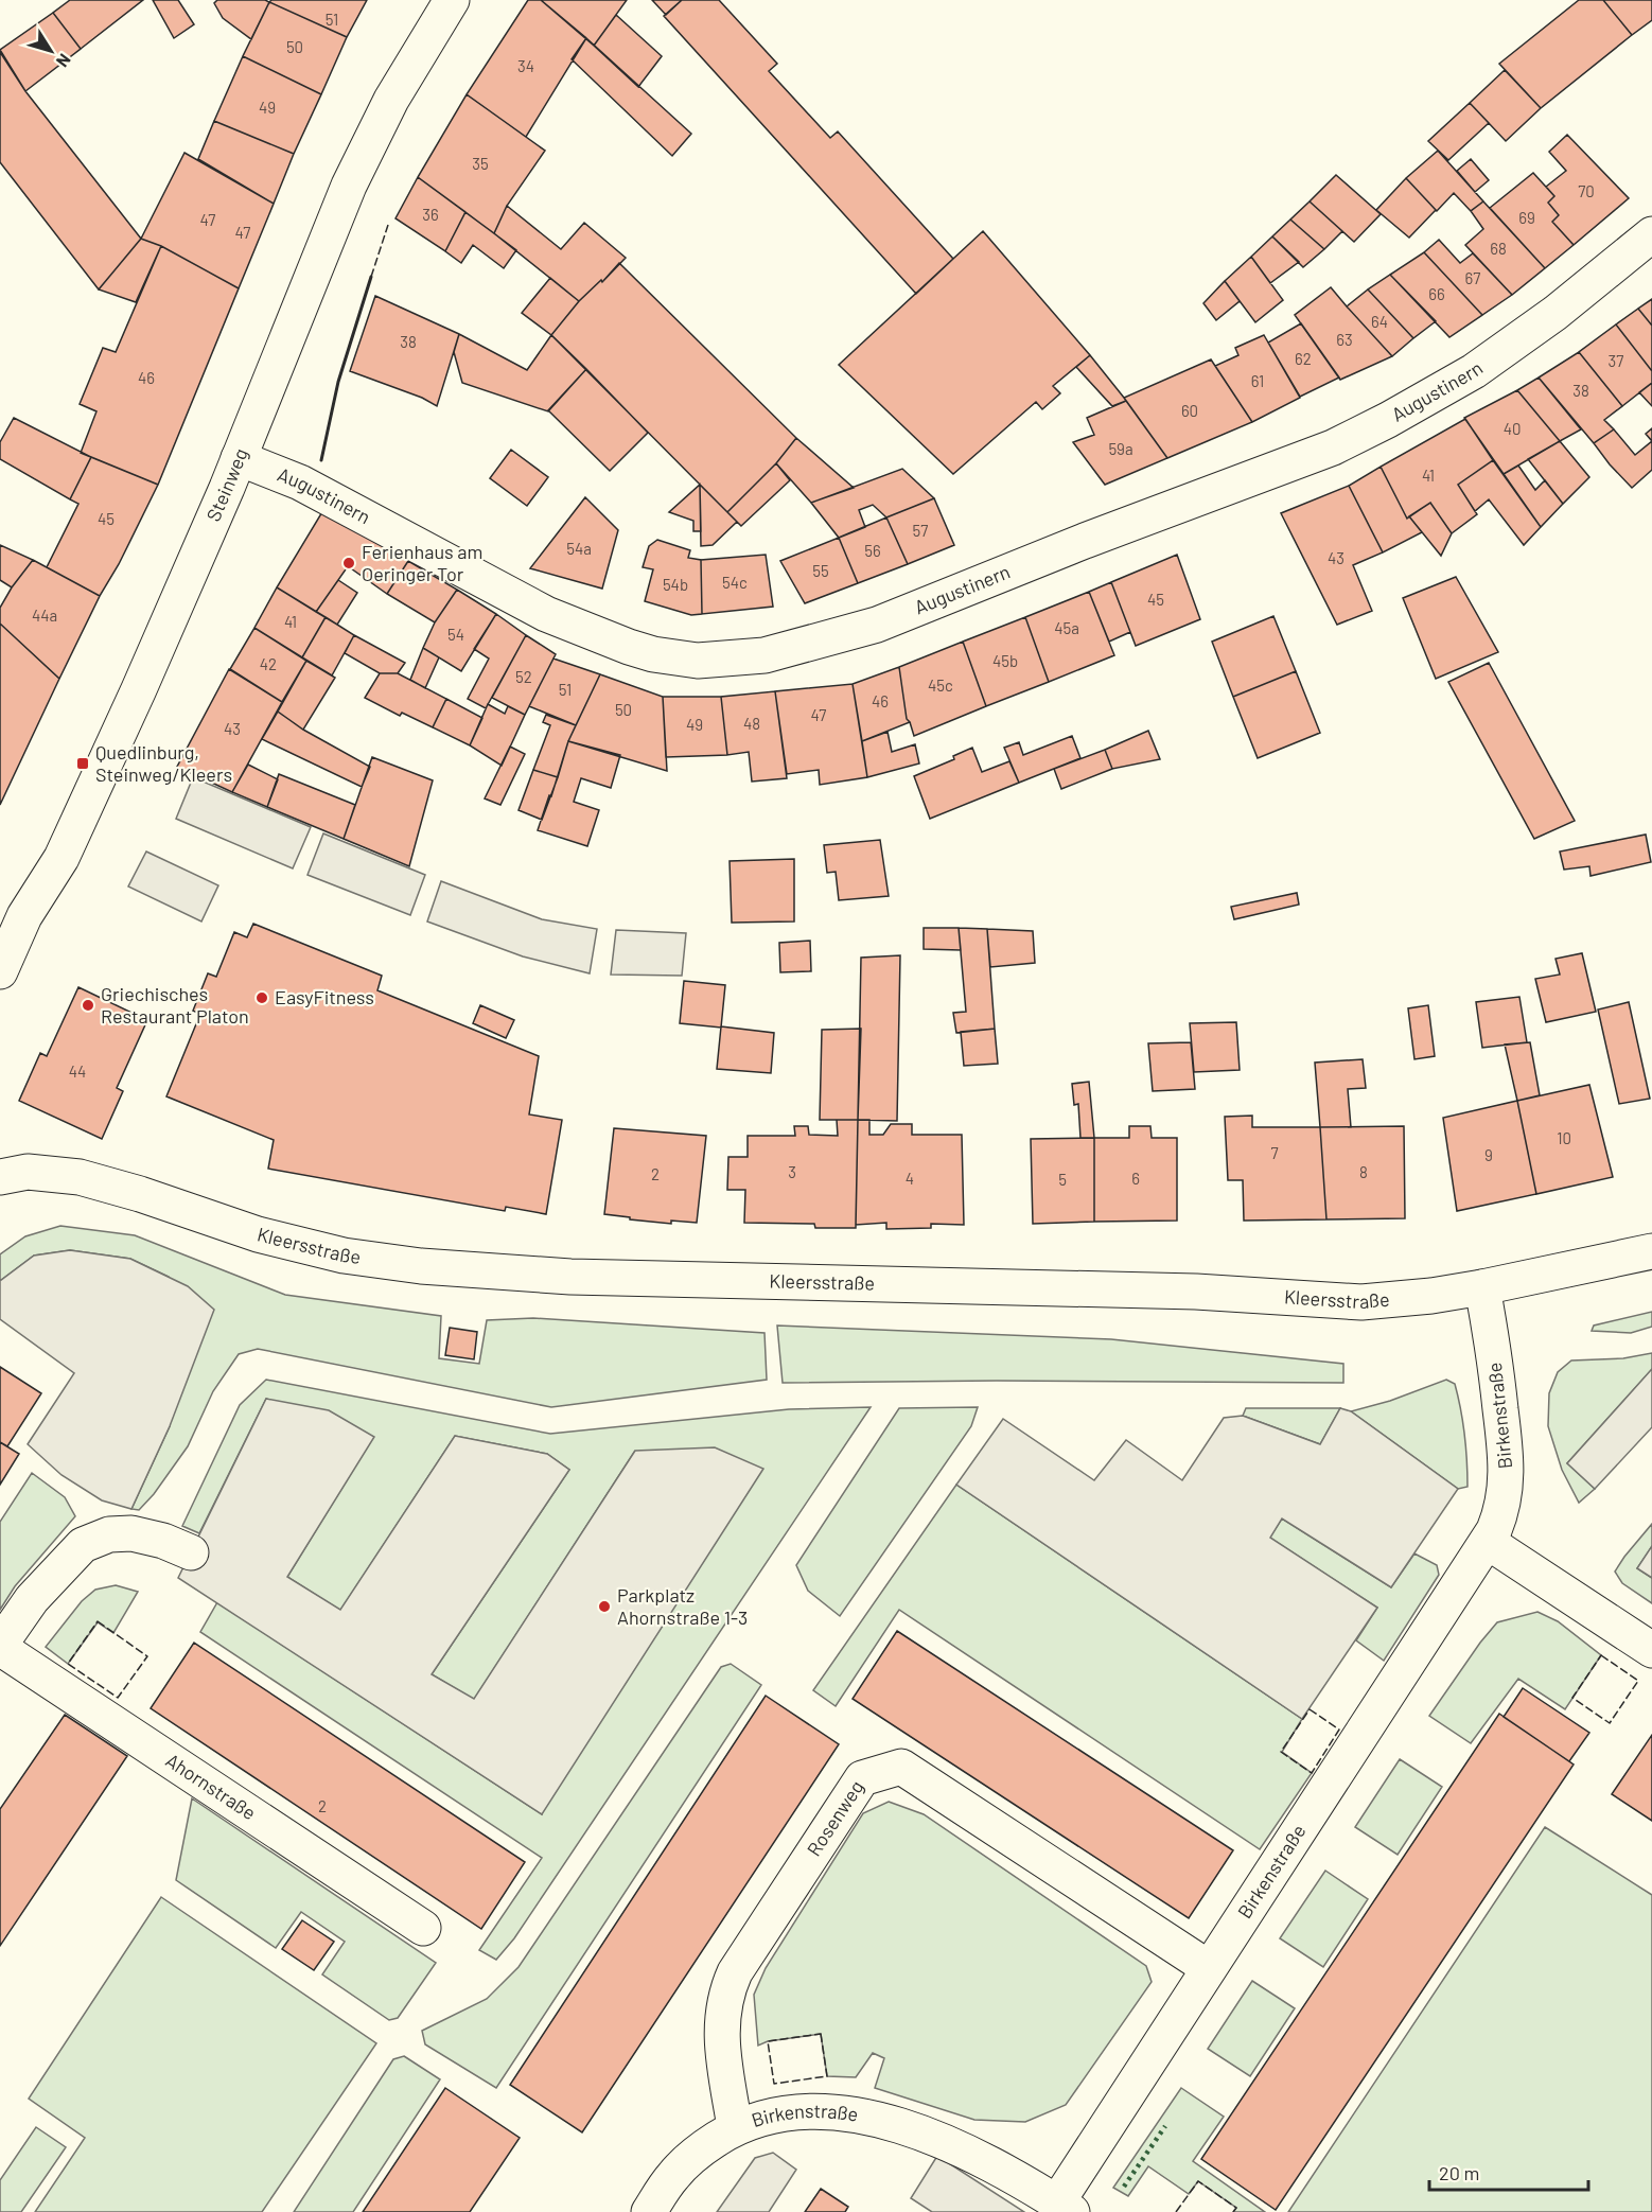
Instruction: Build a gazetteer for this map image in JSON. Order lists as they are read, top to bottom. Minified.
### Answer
{"streets":{"street":["Augustinern","Steinweg","Kleersstraße","Birkenstraße","Ahornstraße","Rosenweg"]},"crossings":[["Augustinern","Steinweg"],["Kleersstraße","Birkenstraße"],["Birkenstraße","Rosenweg"]],"places":{"other":["Ferienhaus am Oeringer Tor","EasyFitness","Griechisches Restaurant Platon","Parkplatz Ahornstraße 1-3"],"transit":["Quedlinburg, Steinweg/Kleers"]},"house_numbers":["51","50","34","49","35","70","36","69","47","47","68","67","66","64","63","38","62","37","46","61","38","60","40","59a","41","45","57","54a","56","43","55","54c","54b","45","44a","41","45a","54","45b","42","52","45c","51","46","50","47","48","49","43","44","10","7","9","3","8","2","4","6","5","2"],"scale_bar":"20 m","north":"bottom right"}
